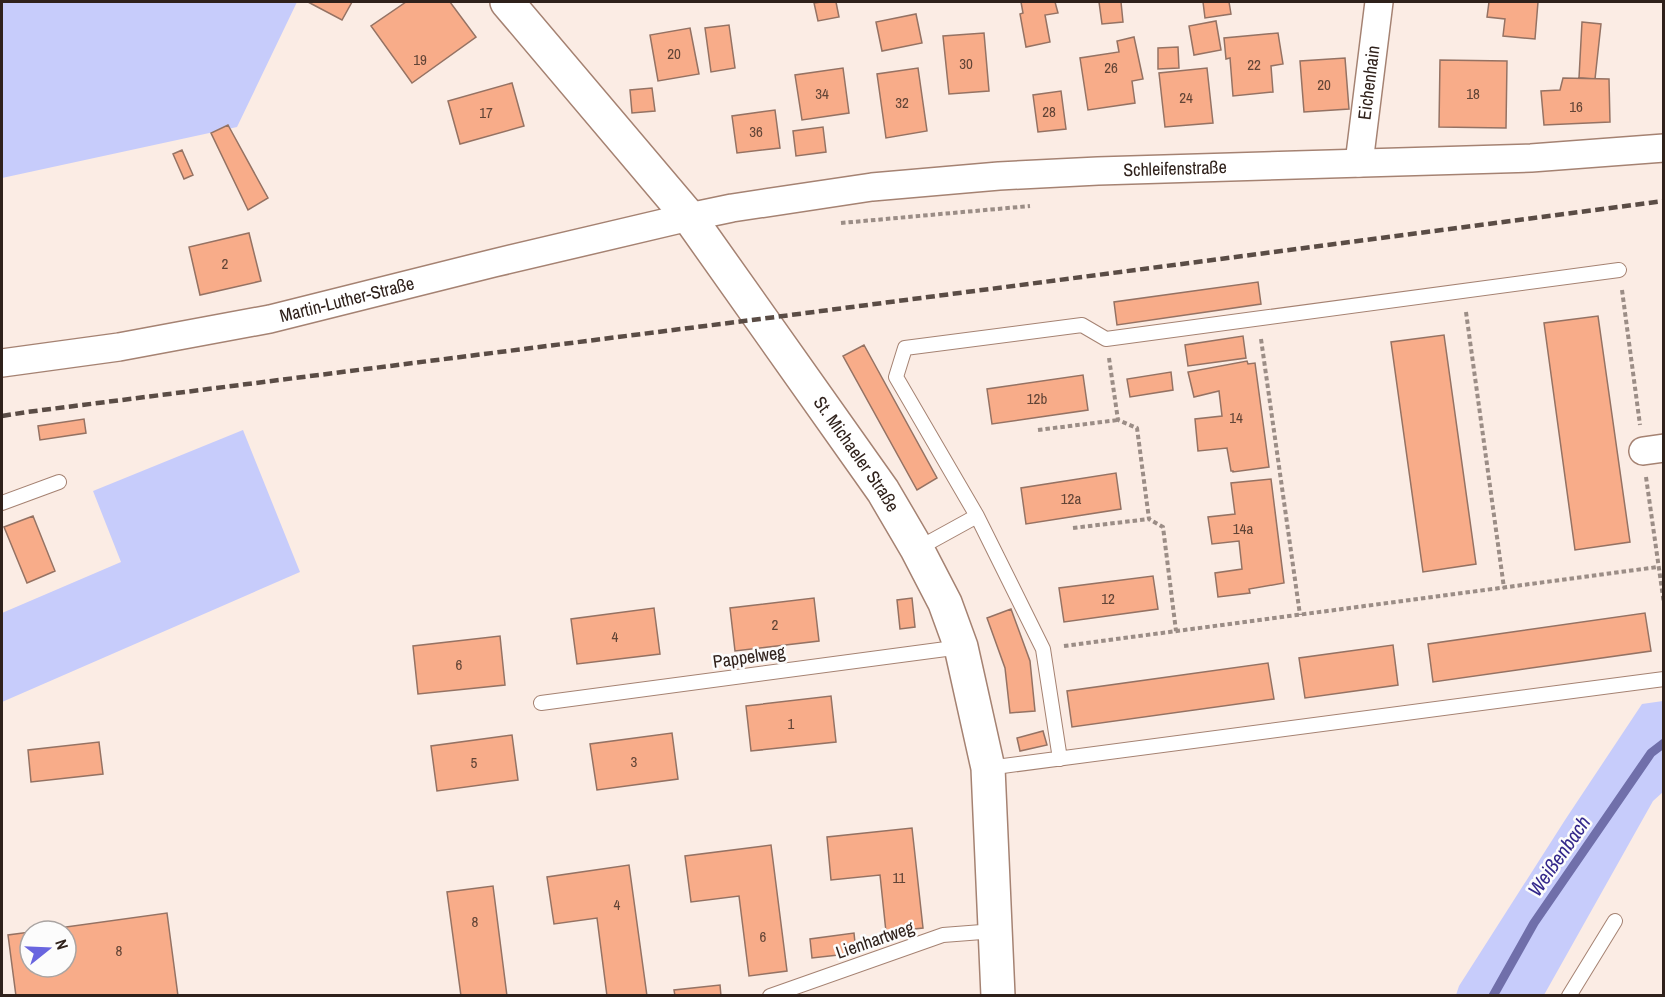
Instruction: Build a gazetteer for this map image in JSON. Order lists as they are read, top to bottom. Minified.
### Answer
{"streets":{"main road":["St. Michaeler Straße"],"street":["Eichenhain","Schleifenstraße","Martin-Luther-Straße"],"lane":["Pappelweg","Lienhartweg"]},"crossings":[["Eichenhain","Schleifenstraße"],["Schleifenstraße","Martin-Luther-Straße"],["Schleifenstraße","St. Michaeler Straße"],["Martin-Luther-Straße","St. Michaeler Straße"],["St. Michaeler Straße","Pappelweg"],["St. Michaeler Straße","Lienhartweg"]],"water":["Weißenbach"],"house_numbers":["20","19","30","22","26","20","34","18","24","32","16","28","17","36","2","12b","14","12a","14a","12","2","4","6","1","3","5","11","4","8","6","8"],"north":"right"}
